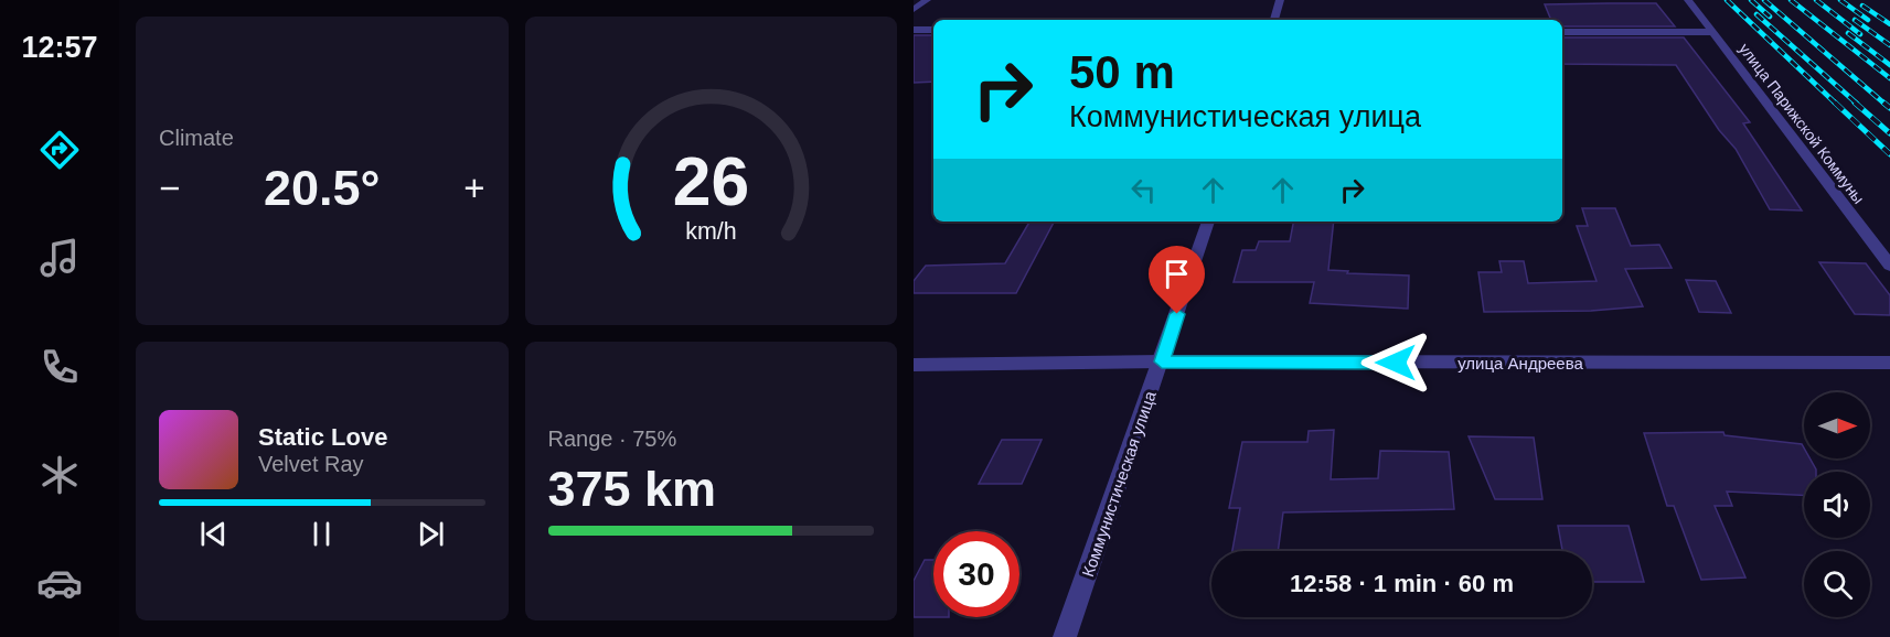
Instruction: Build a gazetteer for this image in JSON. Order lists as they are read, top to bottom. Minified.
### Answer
{"streets":{"street":["улица Парижской Коммуны","улица Андреева","Коммунистическая улица"]},"crossings":[["улица Андреева","Коммунистическая улица"]],"north":"right","page":{"tabs":"12:57","tile":["Climate",["Range · 75%","375 km"]],"turn":["50 m","Коммунистическая улица"],"heat":["−","20.5°","+"],"song":["Static Love","Velvet Ray"],"limit":"30","trip":"12:58 · 1 min · 60 m","gauge":["26","km/h"]}}
